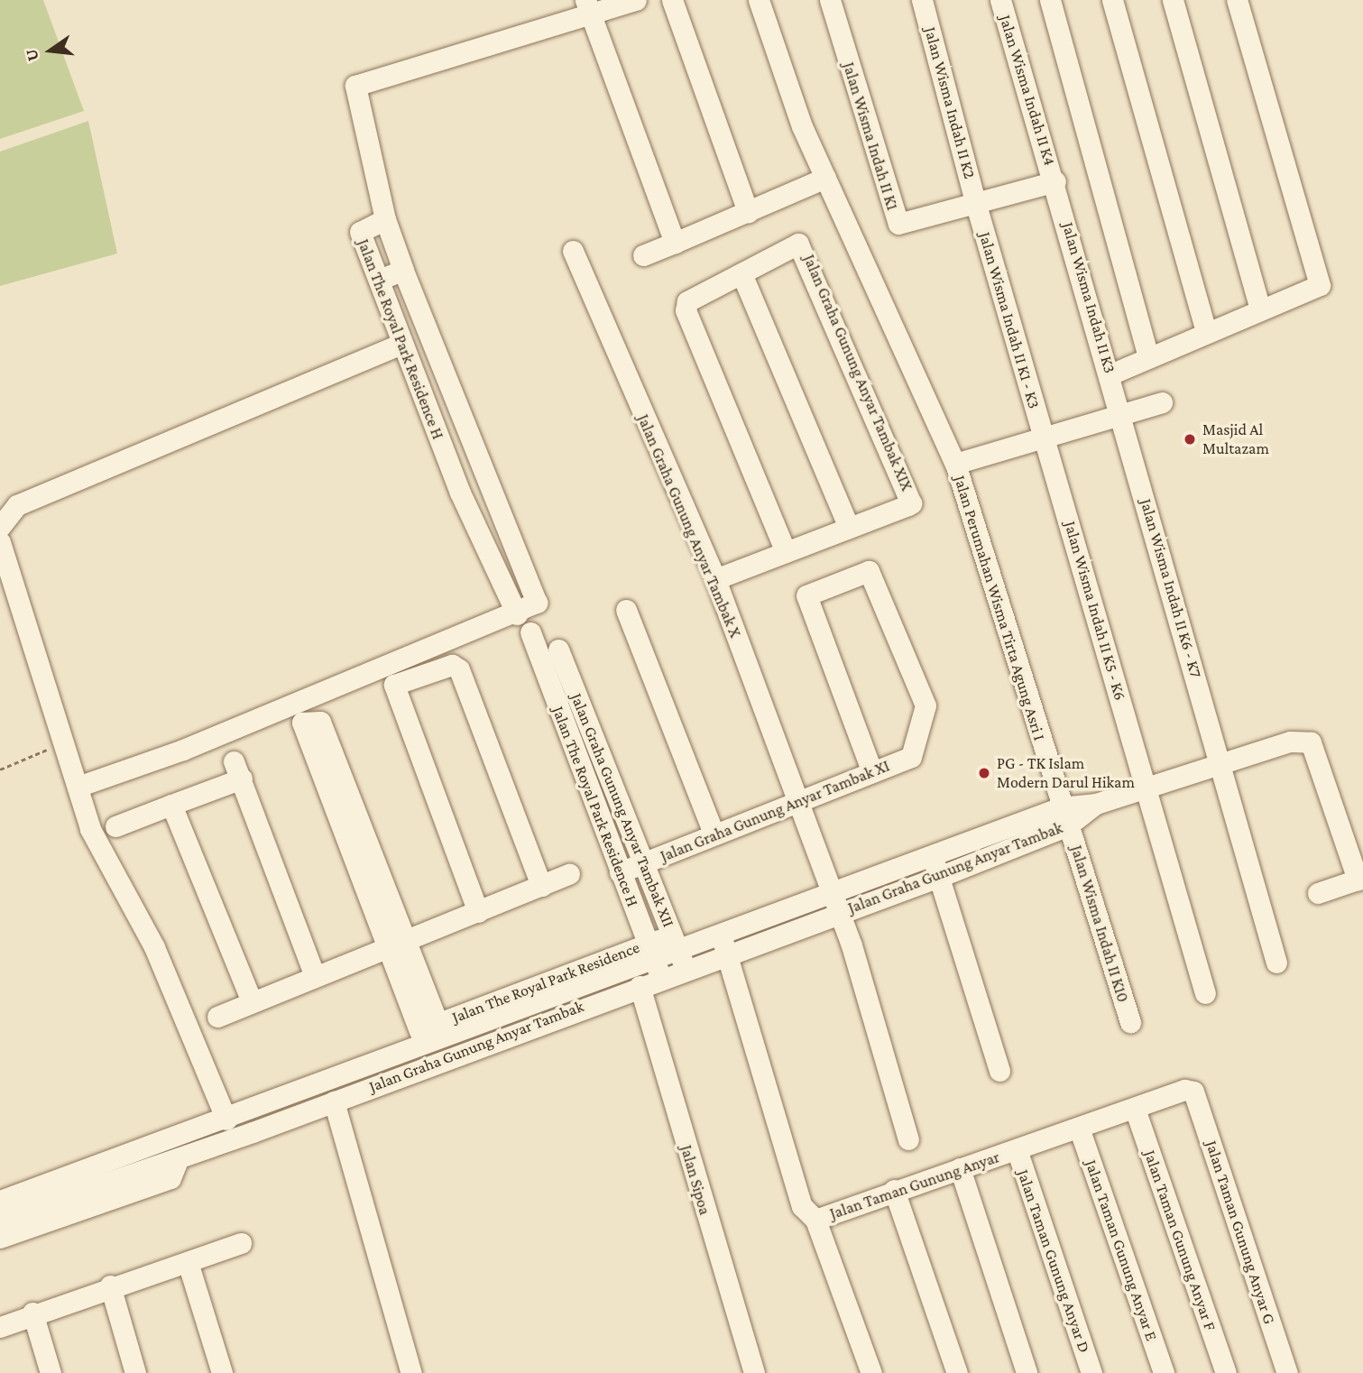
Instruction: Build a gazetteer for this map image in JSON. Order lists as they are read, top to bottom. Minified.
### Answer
{"streets":{"street":["Jalan Wisma Indah II K4","Jalan Wisma Indah II K2","Jalan Wisma Indah II K1","Jalan Wisma Indah II K3","Jalan Wisma Indah II K1 - K3","Jalan The Royal Park Residence H","Jalan Graha Gunung Anyar Tambak XIX","Jalan Graha Gunung Anyar Tambak X","Jalan Wisma Indah II K6 - K7","Jalan Perumahan Wisma Tirta Agung Asri I","Jalan Wisma Indah II K5 - K6","Jalan Graha Gunung Anyar Tambak XII","Jalan Graha Gunung Anyar Tambak XI","Jalan Graha Gunung Anyar Tambak","Jalan Wisma Indah II K10","Jalan The Royal Park Residence","Jalan Sipoa","Jalan Taman Gunung Anyar","Jalan Taman Gunung Anyar G","Jalan Taman Gunung Anyar F","Jalan Taman Gunung Anyar E","Jalan Taman Gunung Anyar D"]},"crossings":[["Jalan Wisma Indah II K4","Jalan Wisma Indah II K1"],["Jalan Wisma Indah II K4","Jalan Wisma Indah II K3"],["Jalan Wisma Indah II K2","Jalan Wisma Indah II K1"],["Jalan Wisma Indah II K2","Jalan Wisma Indah II K1 - K3"],["Jalan Wisma Indah II K1","Jalan Wisma Indah II K3"],["Jalan Wisma Indah II K1","Jalan Wisma Indah II K1 - K3"],["Jalan Wisma Indah II K3","Jalan Wisma Indah II K6 - K7"],["Jalan Wisma Indah II K1 - K3","Jalan Wisma Indah II K5 - K6"],["Jalan The Royal Park Residence H","Jalan Graha Gunung Anyar Tambak XII"],["Jalan The Royal Park Residence H","Jalan Graha Gunung Anyar Tambak XI"],["Jalan The Royal Park Residence H","Jalan Graha Gunung Anyar Tambak"],["Jalan The Royal Park Residence H","Jalan The Royal Park Residence"],["Jalan Graha Gunung Anyar Tambak X","Jalan Graha Gunung Anyar Tambak XI"],["Jalan Graha Gunung Anyar Tambak X","Jalan Graha Gunung Anyar Tambak"],["Jalan Wisma Indah II K6 - K7","Jalan Graha Gunung Anyar Tambak"],["Jalan Perumahan Wisma Tirta Agung Asri I","Jalan Graha Gunung Anyar Tambak"],["Jalan Perumahan Wisma Tirta Agung Asri I","Jalan Wisma Indah II K10"],["Jalan Wisma Indah II K5 - K6","Jalan Graha Gunung Anyar Tambak"],["Jalan Graha Gunung Anyar Tambak XII","Jalan Graha Gunung Anyar Tambak XI"],["Jalan Graha Gunung Anyar Tambak XII","Jalan Graha Gunung Anyar Tambak"],["Jalan Graha Gunung Anyar Tambak","Jalan Wisma Indah II K10"],["Jalan Graha Gunung Anyar Tambak","Jalan The Royal Park Residence"],["Jalan Graha Gunung Anyar Tambak","Jalan Sipoa"],["Jalan Graha Gunung Anyar Tambak","Jalan Taman Gunung Anyar"],["Jalan Taman Gunung Anyar","Jalan Taman Gunung Anyar G"],["Jalan Taman Gunung Anyar","Jalan Taman Gunung Anyar F"],["Jalan Taman Gunung Anyar","Jalan Taman Gunung Anyar E"],["Jalan Taman Gunung Anyar","Jalan Taman Gunung Anyar D"]],"places":["Masjid Al Multazam","PG - TK Islam Modern Darul Hikam"],"north":"left"}
